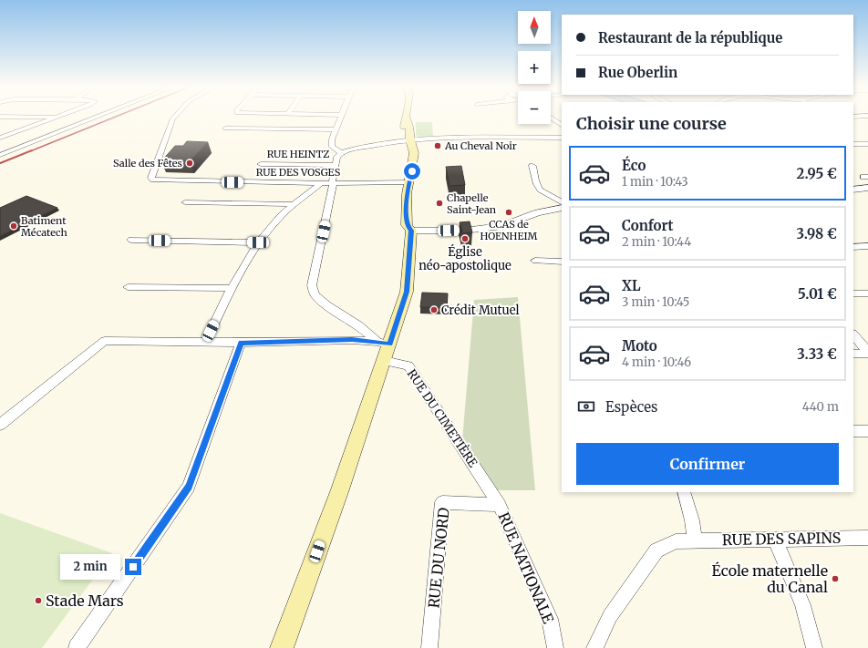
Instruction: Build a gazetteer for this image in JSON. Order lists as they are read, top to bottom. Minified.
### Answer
{"streets":{"street":["RUE HEINTZ","RUE DES VOSGES","RUE DU CIMETIÈRE","RUE DES SAPINS","RUE DU NORD","RUE NATIONALE"]},"crossings":[["RUE DU CIMETIÈRE","RUE NATIONALE"],["RUE DU NORD","RUE NATIONALE"]],"places":["Au Cheval Noir","Salle des Fêtes","Chapelle Saint-Jean","CCAS de HOENHEIM","Batiment Mécatech","Église néo-apostolique","Crédit Mutuel","École maternelle du Canal","Stade Mars"],"north":"top","page":{"map_buttons":["+","−"],"banner":["Restaurant de la république","Rue Oberlin"],"heading":"Choisir une course","list":[{"name":"Éco","note":"1 min · 10:43","value":"2.95 €"},{"name":"Confort","note":"2 min · 10:44","value":"3.98 €"},{"name":"XL","note":"3 min · 10:45","value":"5.01 €"},{"name":"Moto","note":"4 min · 10:46","value":"3.33 €"}],"pay":["Espèces","440 m"],"buttons":"Confirmer","bubble":"2 min"}}
